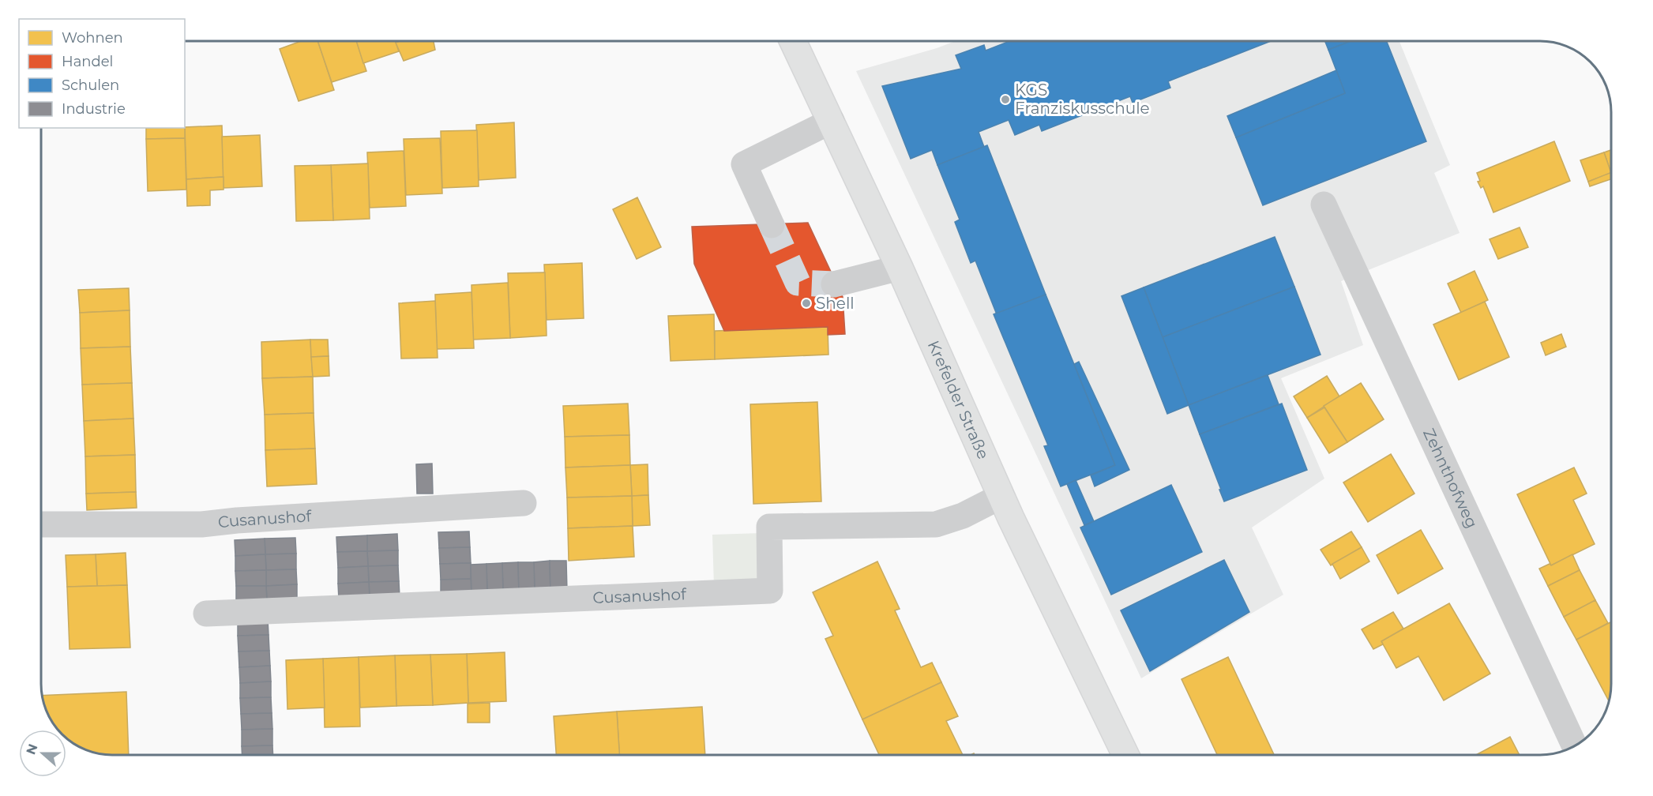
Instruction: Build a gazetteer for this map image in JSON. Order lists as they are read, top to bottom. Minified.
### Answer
{"streets":{"main road":["Krefelder Straße"],"street":["Zehnthofweg","Cusanushof"]},"crossings":[["Krefelder Straße","Cusanushof"]],"places":["KGS Franziskusschule","Shell"],"legend":["Wohnen","Handel","Schulen","Industrie"],"north":"left"}
